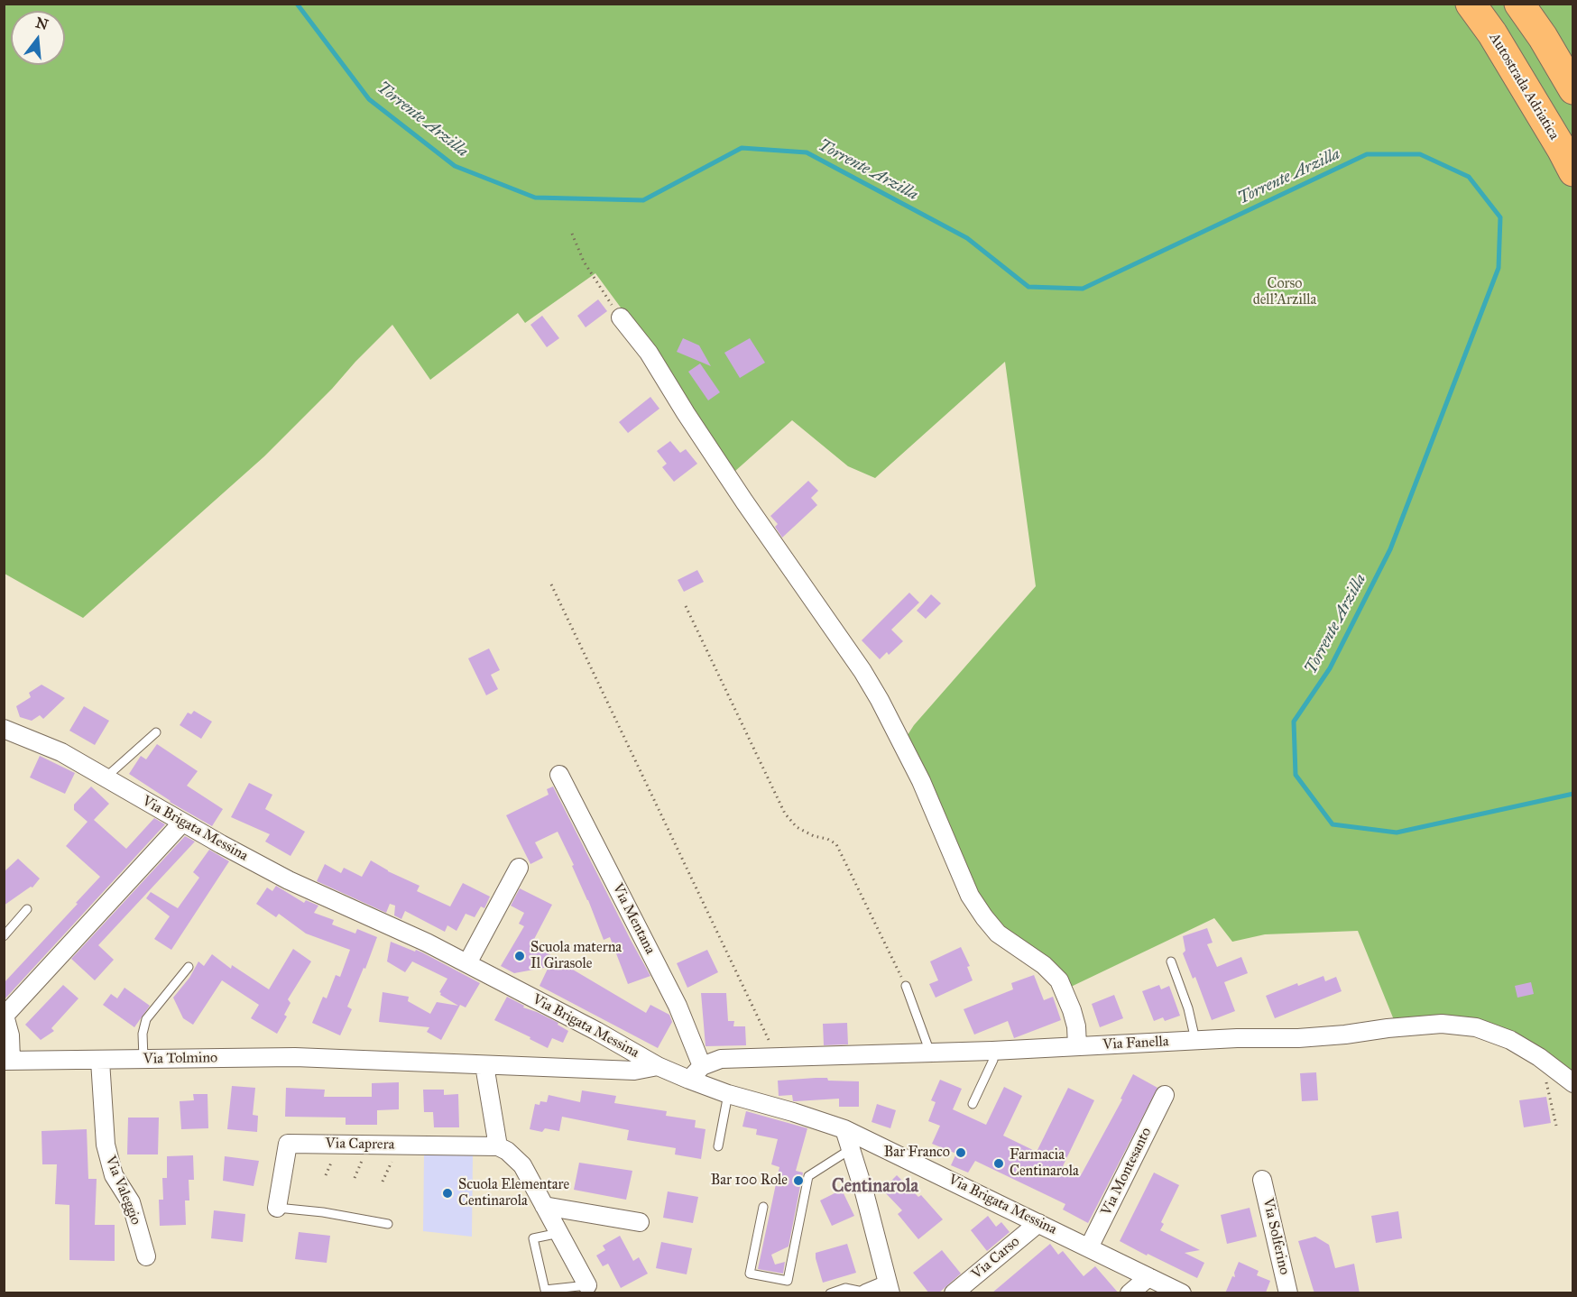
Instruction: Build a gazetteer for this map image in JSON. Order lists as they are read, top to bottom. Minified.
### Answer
{"streets":{"highway":["Autostrada Adriatica"],"street":["Via Brigata Messina","Via Mentana","Via Fanella","Via Tolmino","Via Caprera","Via Montesanto","Via Valeggio","Via Solferino","Via Carso"]},"crossings":[["Via Brigata Messina","Via Tolmino"],["Via Brigata Messina","Via Montesanto"],["Via Brigata Messina","Via Carso"],["Via Mentana","Via Fanella"],["Via Tolmino","Via Valeggio"]],"districts":["Centinarola"],"water":["Torrente Arzilla"],"parks":["Corso dell'Arzilla"],"places":["Scuola materna Il Girasole","Bar Franco","Farmacia Centinarola","Bar 100 Role","Scuola Elementare Centinarola"],"north":"top"}
